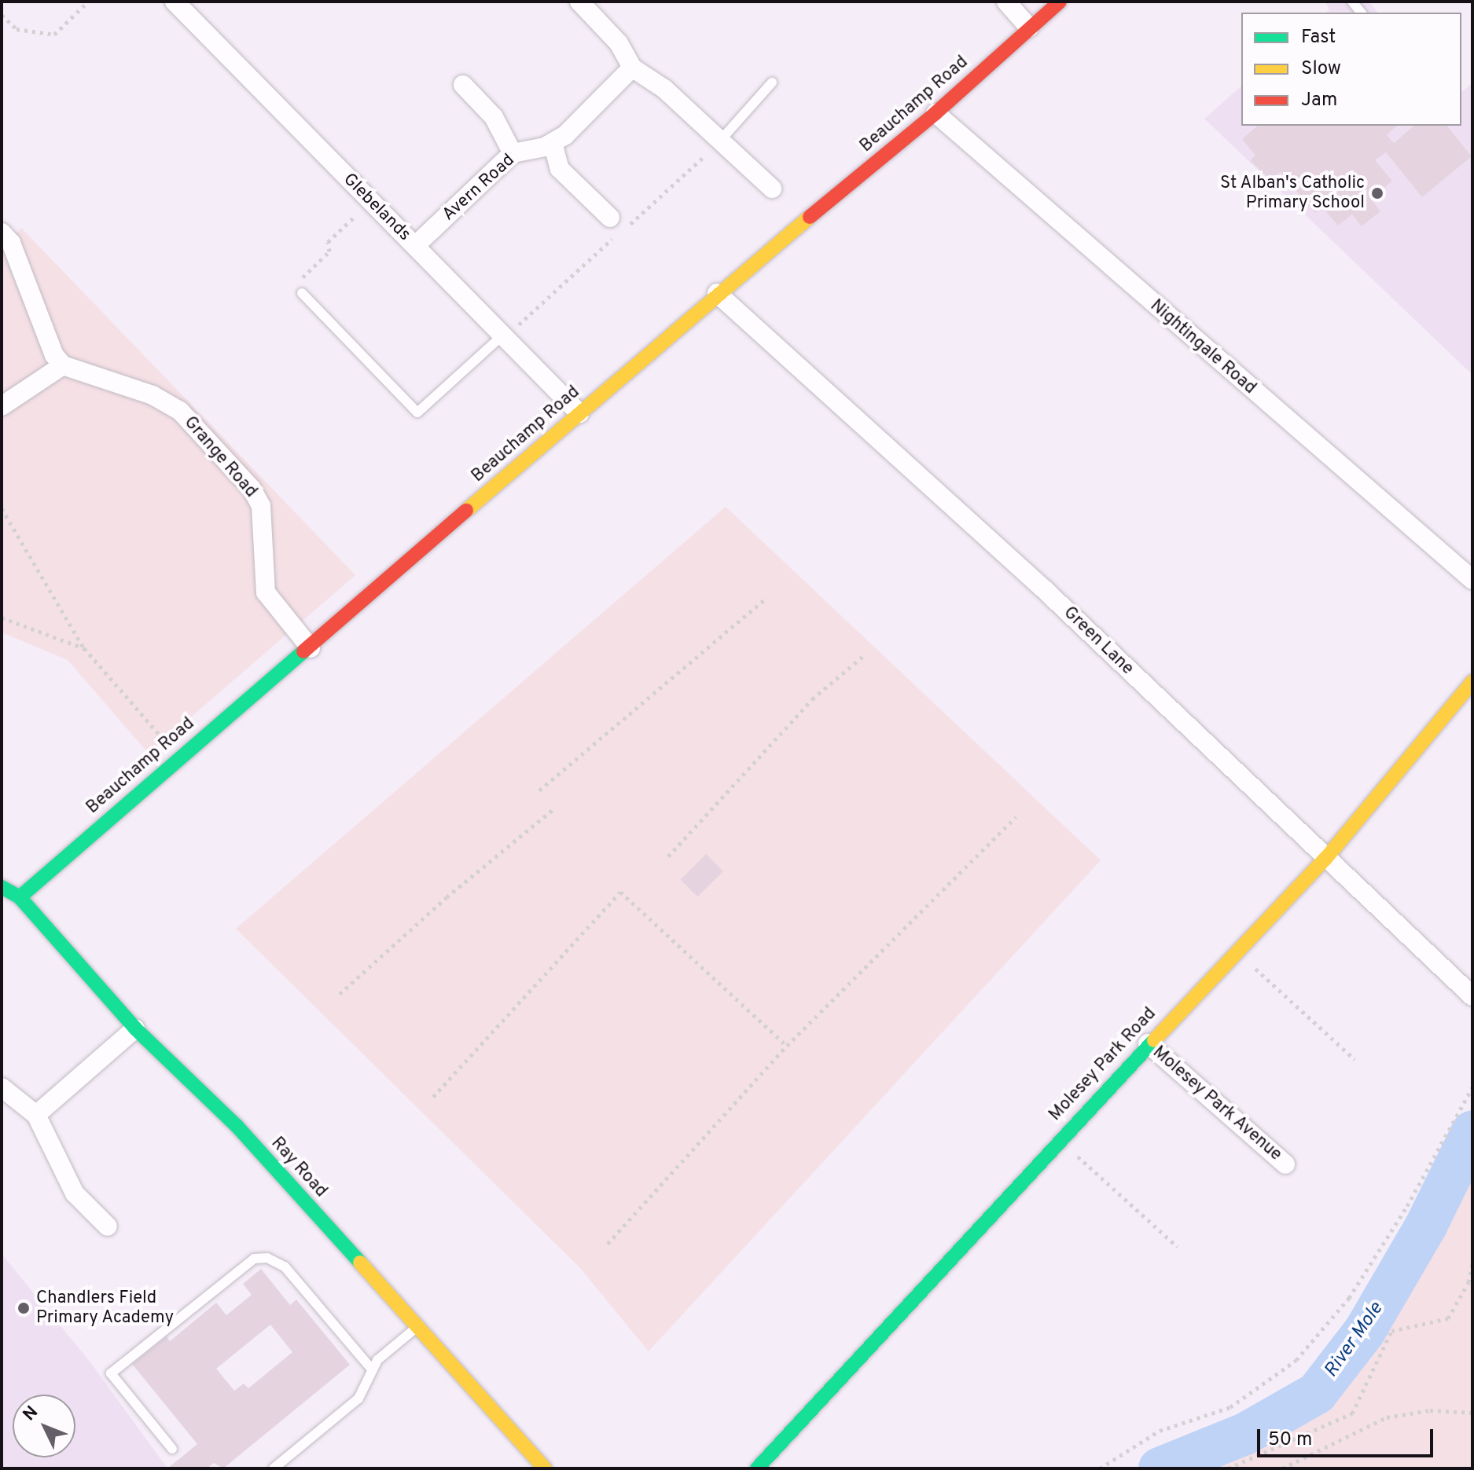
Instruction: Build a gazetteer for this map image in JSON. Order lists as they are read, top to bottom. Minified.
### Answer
{"streets":{"street":["Beauchamp Road","Avern Road","Glebelands","Nightingale Road","Grange Road","Green Lane","Molesey Park Road","Molesey Park Avenue","Ray Road"]},"crossings":[["Beauchamp Road","Glebelands"],["Beauchamp Road","Nightingale Road"],["Beauchamp Road","Grange Road"],["Beauchamp Road","Green Lane"],["Beauchamp Road","Ray Road"],["Avern Road","Glebelands"],["Green Lane","Molesey Park Road"],["Molesey Park Road","Molesey Park Avenue"]],"water":["River Mole"],"places":["St Alban's Catholic Primary School","Chandlers Field Primary Academy"],"legend":["Fast","Slow","Jam"],"scale_bar":"50 m","north":"top left"}
